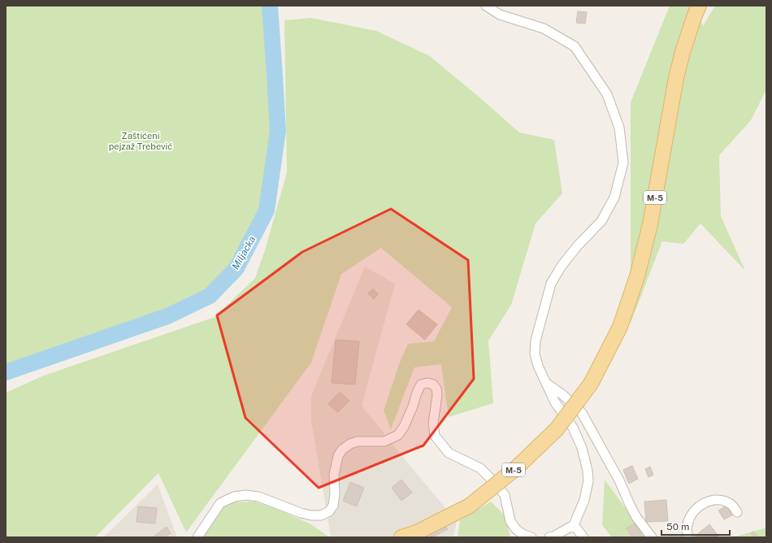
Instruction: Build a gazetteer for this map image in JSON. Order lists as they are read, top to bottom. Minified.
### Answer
{"streets":{"main road":["M-5"]},"water":["Miljacka"],"parks":["Zaštićeni pejzaž Trebević"],"scale_bar":"50 m"}
